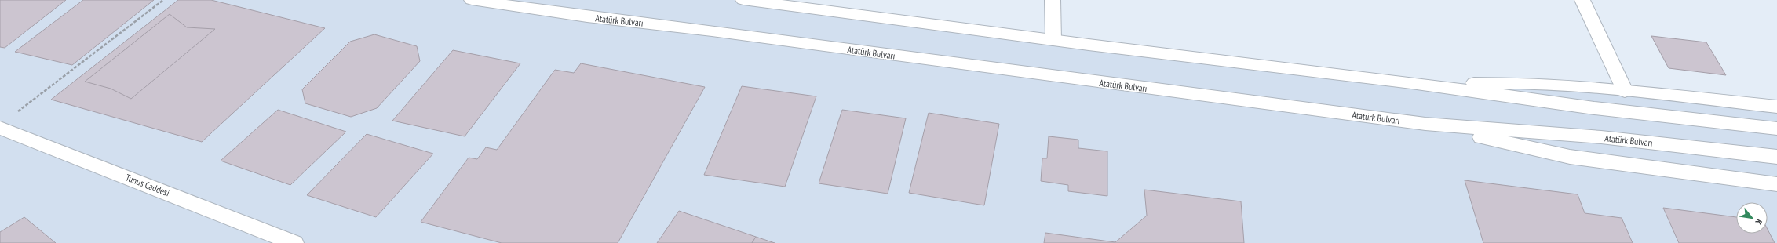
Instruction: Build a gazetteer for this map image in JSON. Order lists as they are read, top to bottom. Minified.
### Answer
{"streets":{"main road":["Atatürk Bulvarı","Tunus Caddesi"]},"north":"bottom right"}
